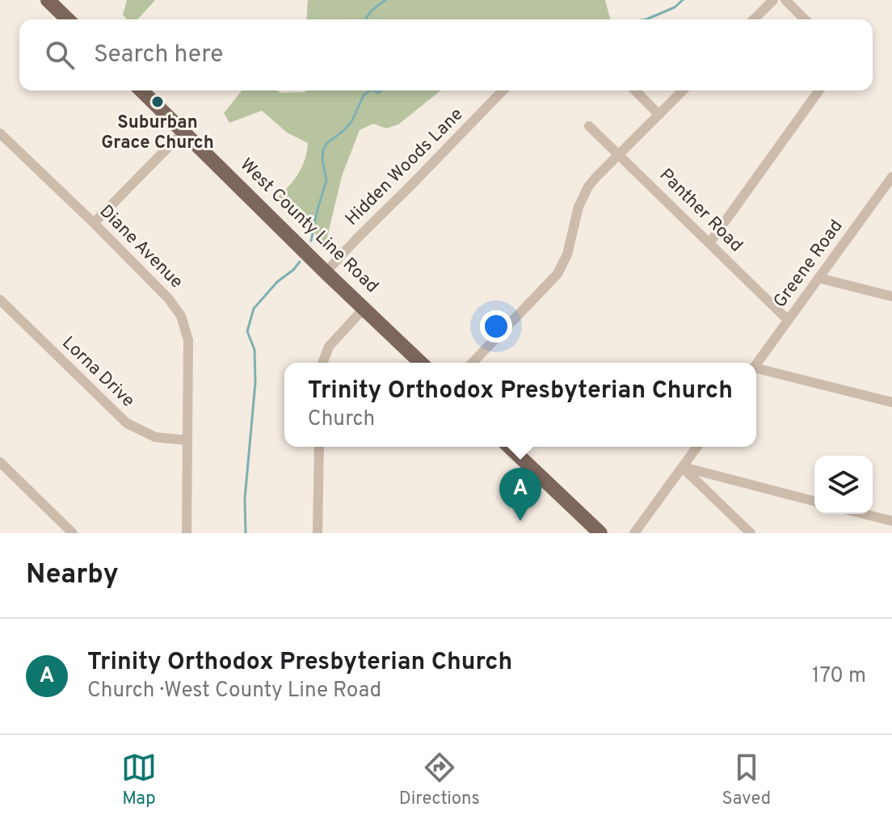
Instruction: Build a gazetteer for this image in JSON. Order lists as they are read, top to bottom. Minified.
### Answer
{"streets":{"main road":["West County Line Road"],"street":["Hidden Woods Lane","Panther Road","Diane Avenue","Greene Road","Lorna Drive"]},"crossings":[["Hidden Woods Lane","West County Line Road"],["Panther Road","Greene Road"],["Diane Avenue","Lorna Drive"]],"places":["Suburban Grace Church"],"page":{"search":"Search here","popup":["Trinity Orthodox Presbyterian Church","Church"],"pins":"A","heading":"Nearby","list":[{"mark":"A","name":"Trinity Orthodox Presbyterian Church","note":"Church · West County Line Road","value":"170 m"}],"nav":["Map","Directions","Saved"]}}
